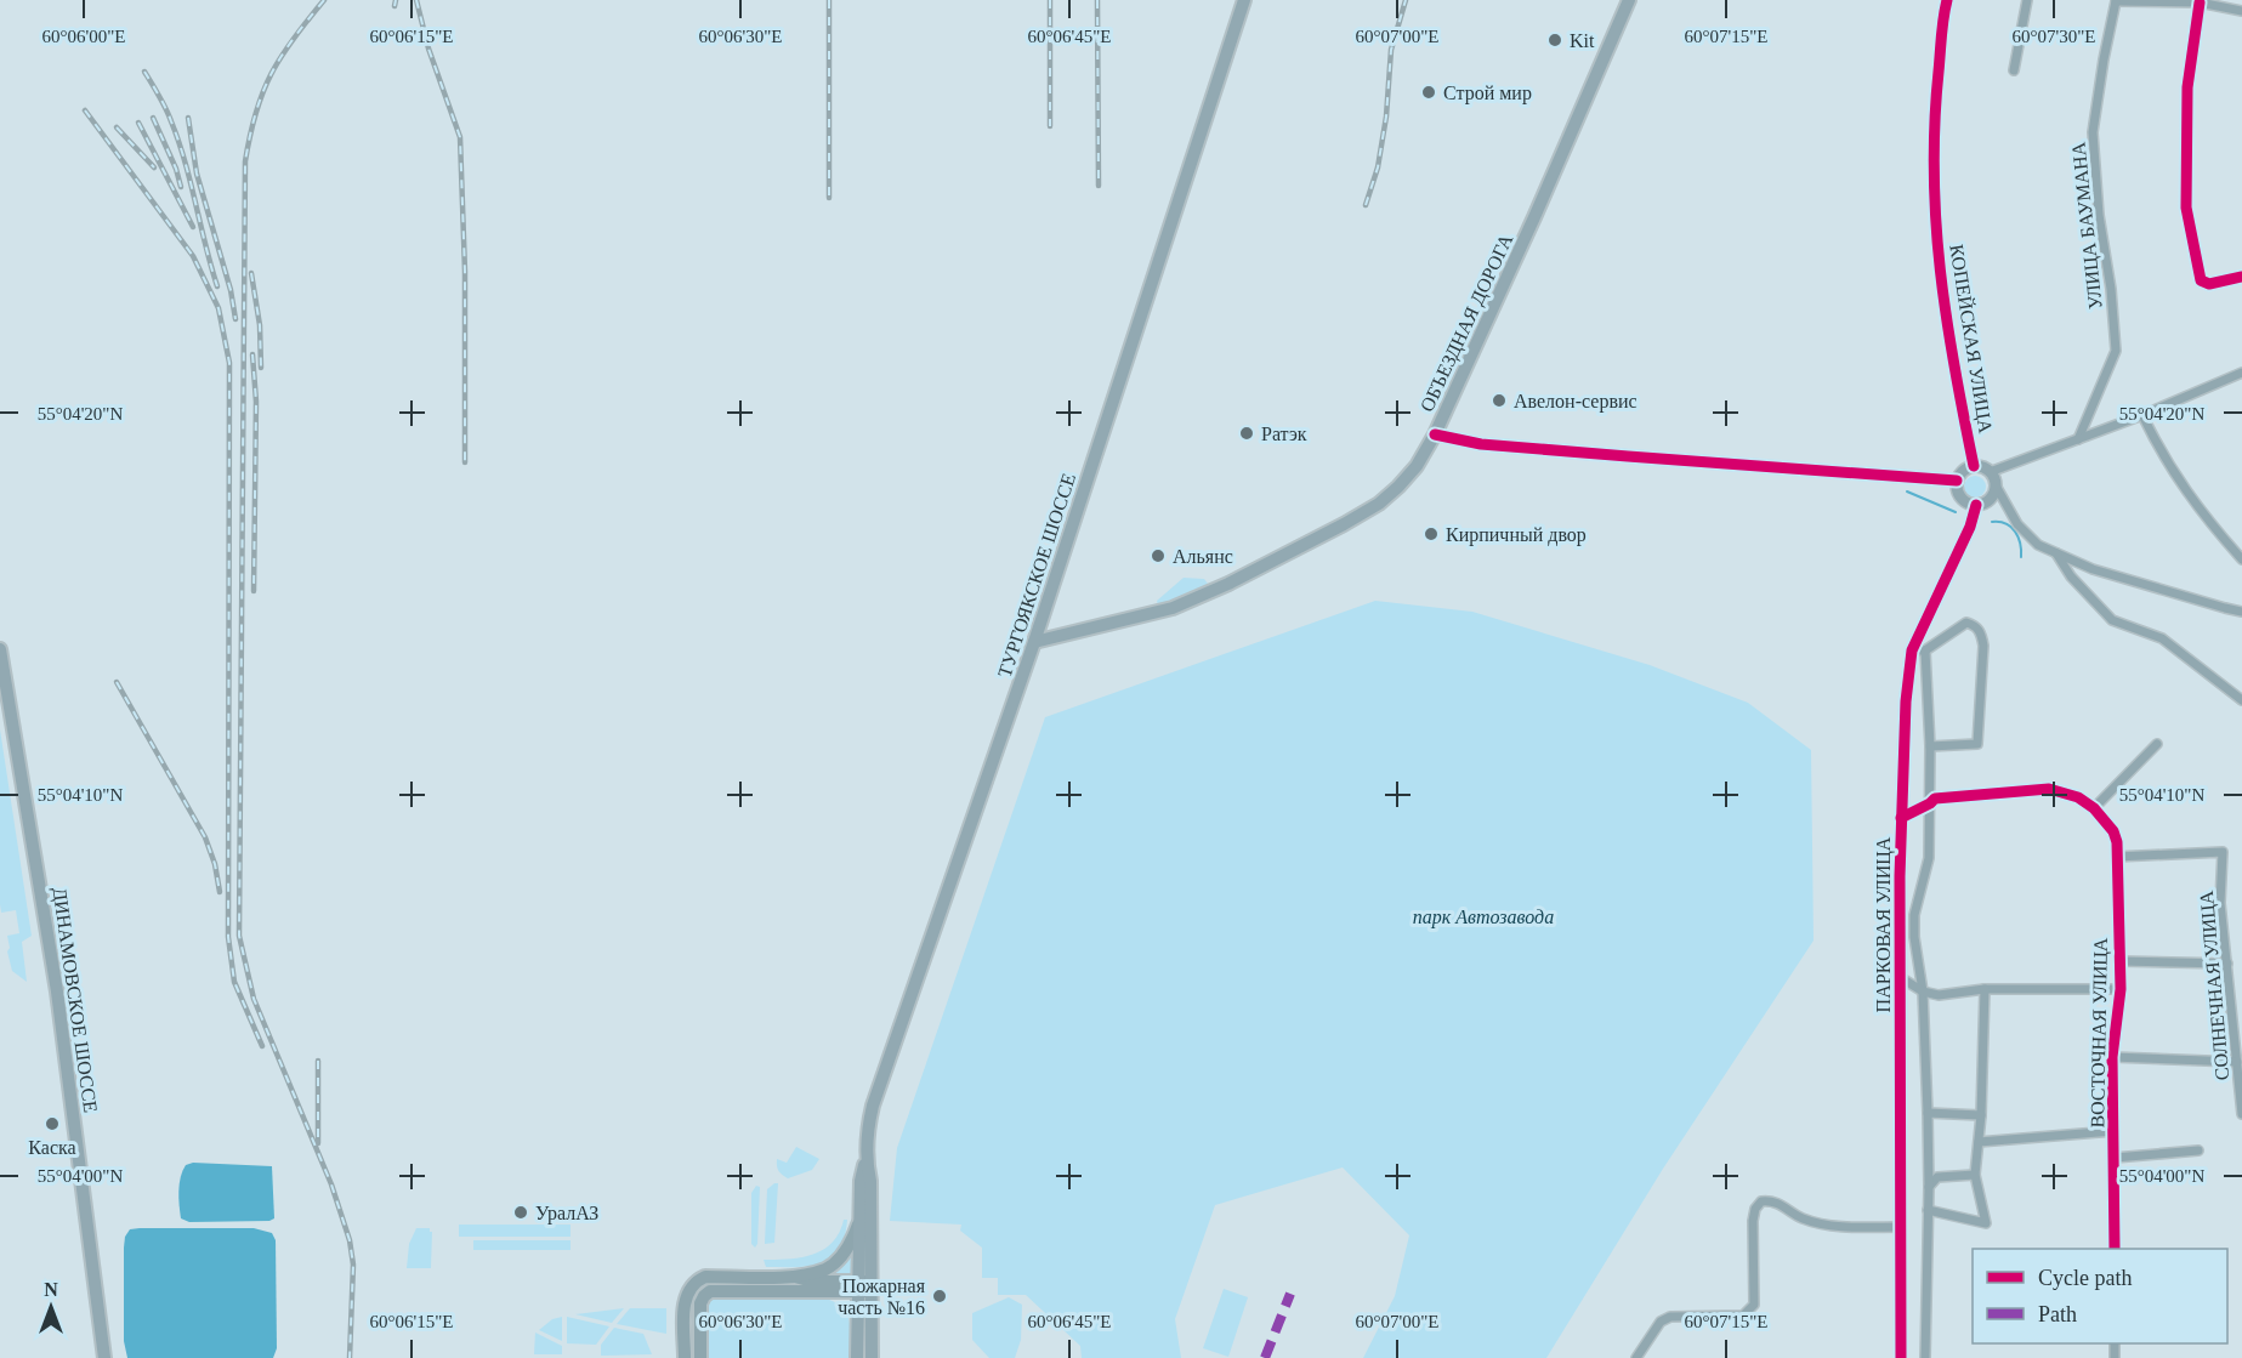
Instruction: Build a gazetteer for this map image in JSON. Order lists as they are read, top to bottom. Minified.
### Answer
{"streets":{"main road":["ОБЪЕЗДНАЯ ДОРОГА","ТУРГОЯКСКОЕ ШОССЕ","ДИНАМОВСКОЕ ШОССЕ"],"street":["УЛИЦА БАУМАНА","КОПЕЙСКАЯ УЛИЦА","ПАРКОВАЯ УЛИЦА","СОЛНЕЧНАЯ УЛИЦА","ВОСТОЧНАЯ УЛИЦА"]},"crossings":[["ОБЪЕЗДНАЯ ДОРОГА","ТУРГОЯКСКОЕ ШОССЕ"],["КОПЕЙСКАЯ УЛИЦА","ПАРКОВАЯ УЛИЦА"],["ПАРКОВАЯ УЛИЦА","ВОСТОЧНАЯ УЛИЦА"],["СОЛНЕЧНАЯ УЛИЦА","ВОСТОЧНАЯ УЛИЦА"]],"parks":["парк Автозавода"],"places":["Kit","Строй мир","Авелон-сервис","Ратэк","Кирпичный двор","Альянс","Каска","УралАЗ","Пожарная часть №16"],"legend":["Cycle path","Path"],"north":"top","coordinates":["60°06'00\"E","60°06'15\"E","60°06'30\"E","60°06'45\"E","60°07'00\"E","60°07'15\"E","60°07'30\"E","55°04'20\"N","55°04'10\"N","55°04'00\"N"]}
